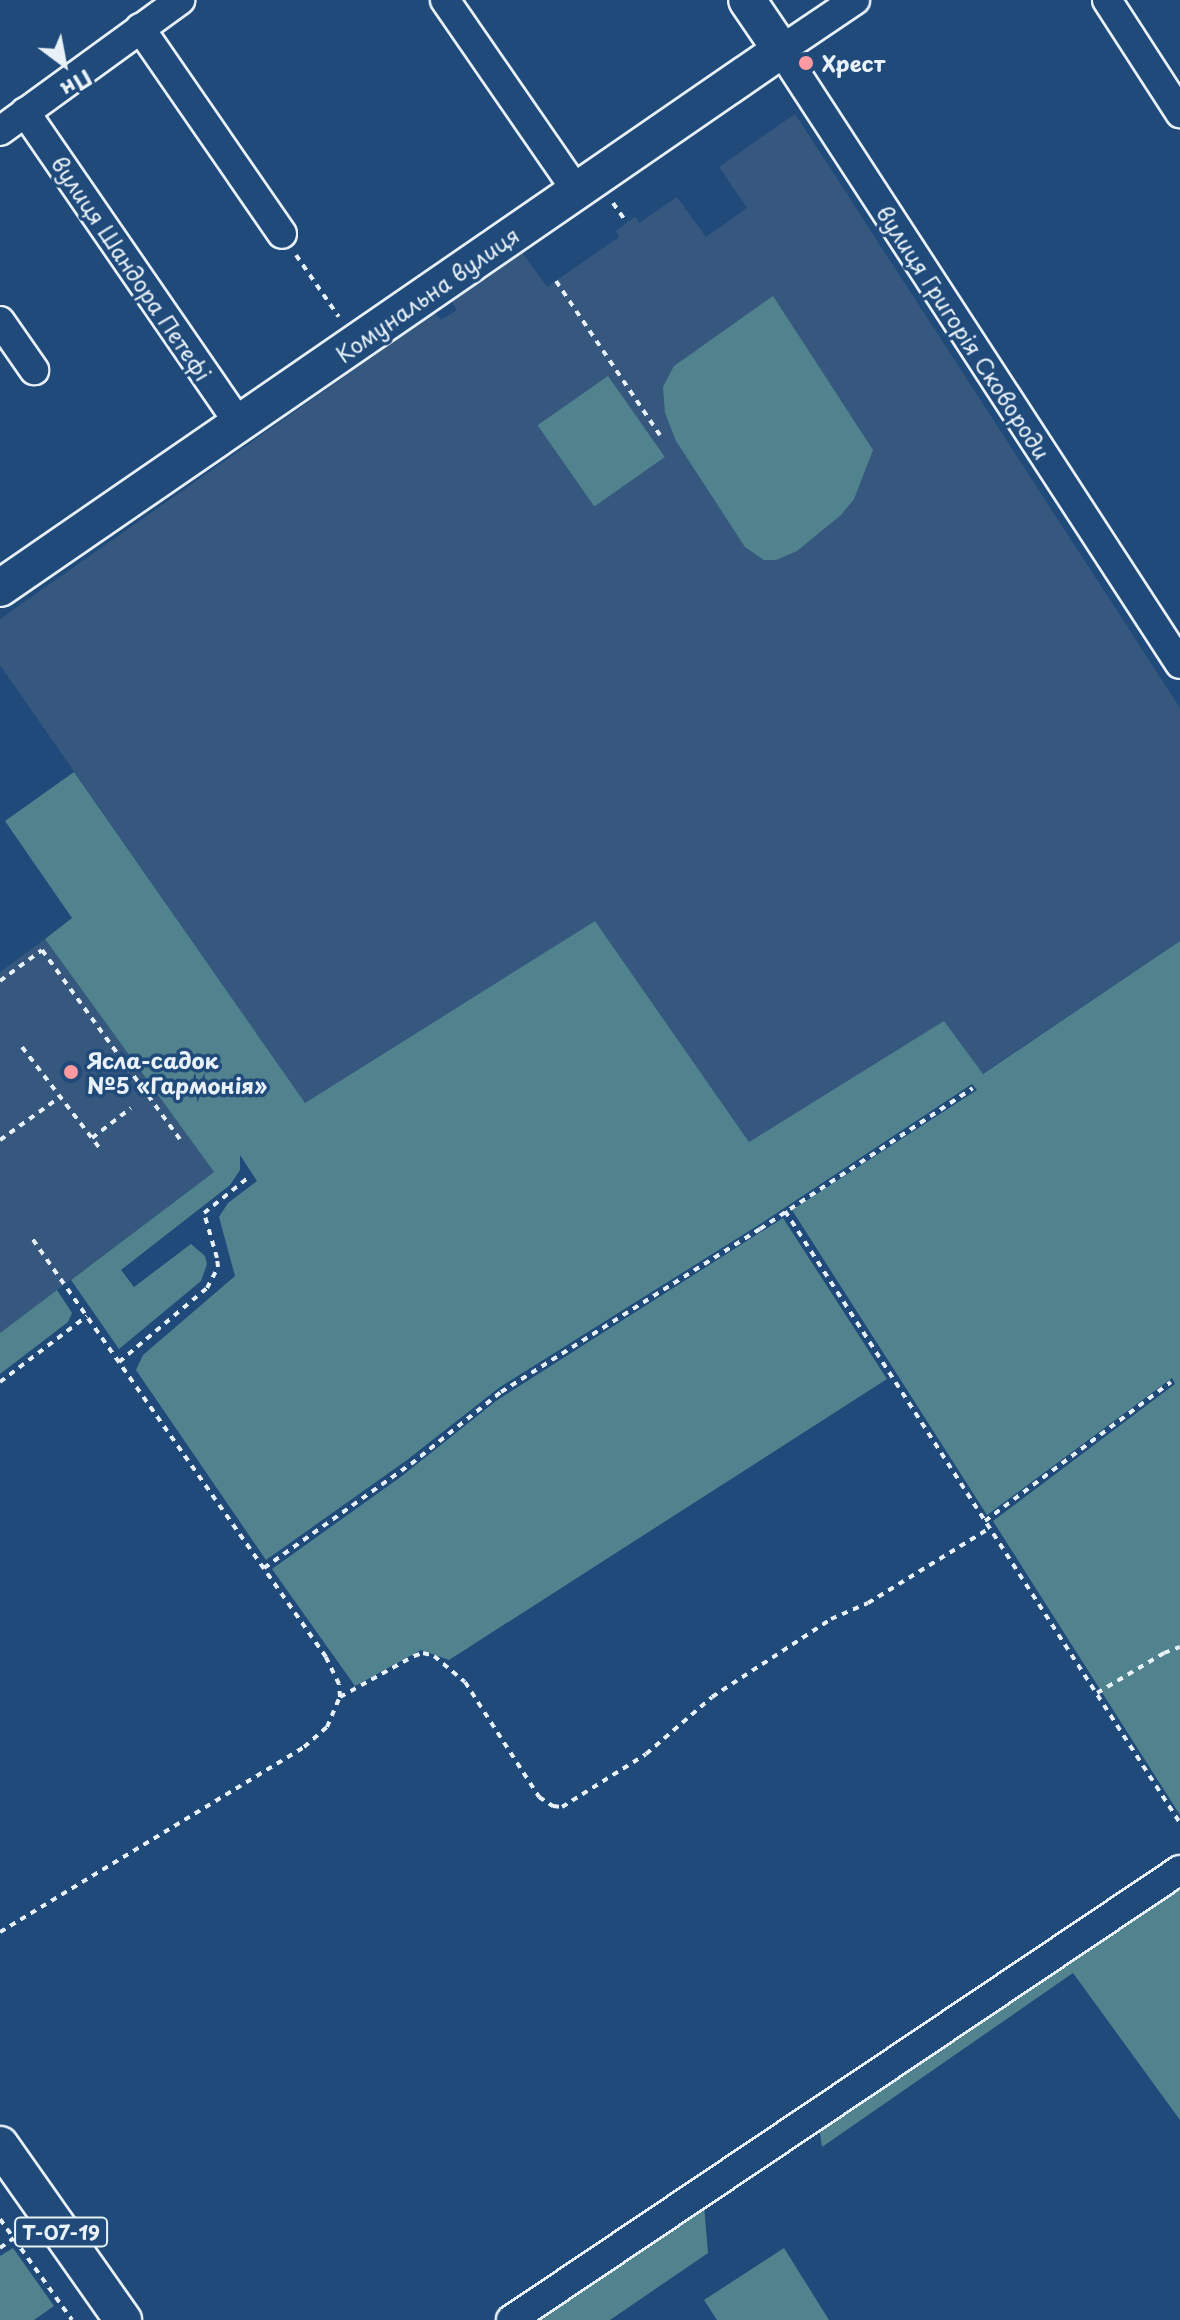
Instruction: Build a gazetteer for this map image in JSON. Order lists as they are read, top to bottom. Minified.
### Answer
{"streets":{"main road":["Комунальна вулиця","вулиця Григорія Сковороди","Т-07-19"],"street":["вулиця Шандора Петефі"]},"crossings":[["вулиця Шандора Петефі","Комунальна вулиця"],["Комунальна вулиця","вулиця Григорія Сковороди"]],"places":["Хрест","Ясла-садок №5 «Гармонія»"],"north":"bottom right"}
